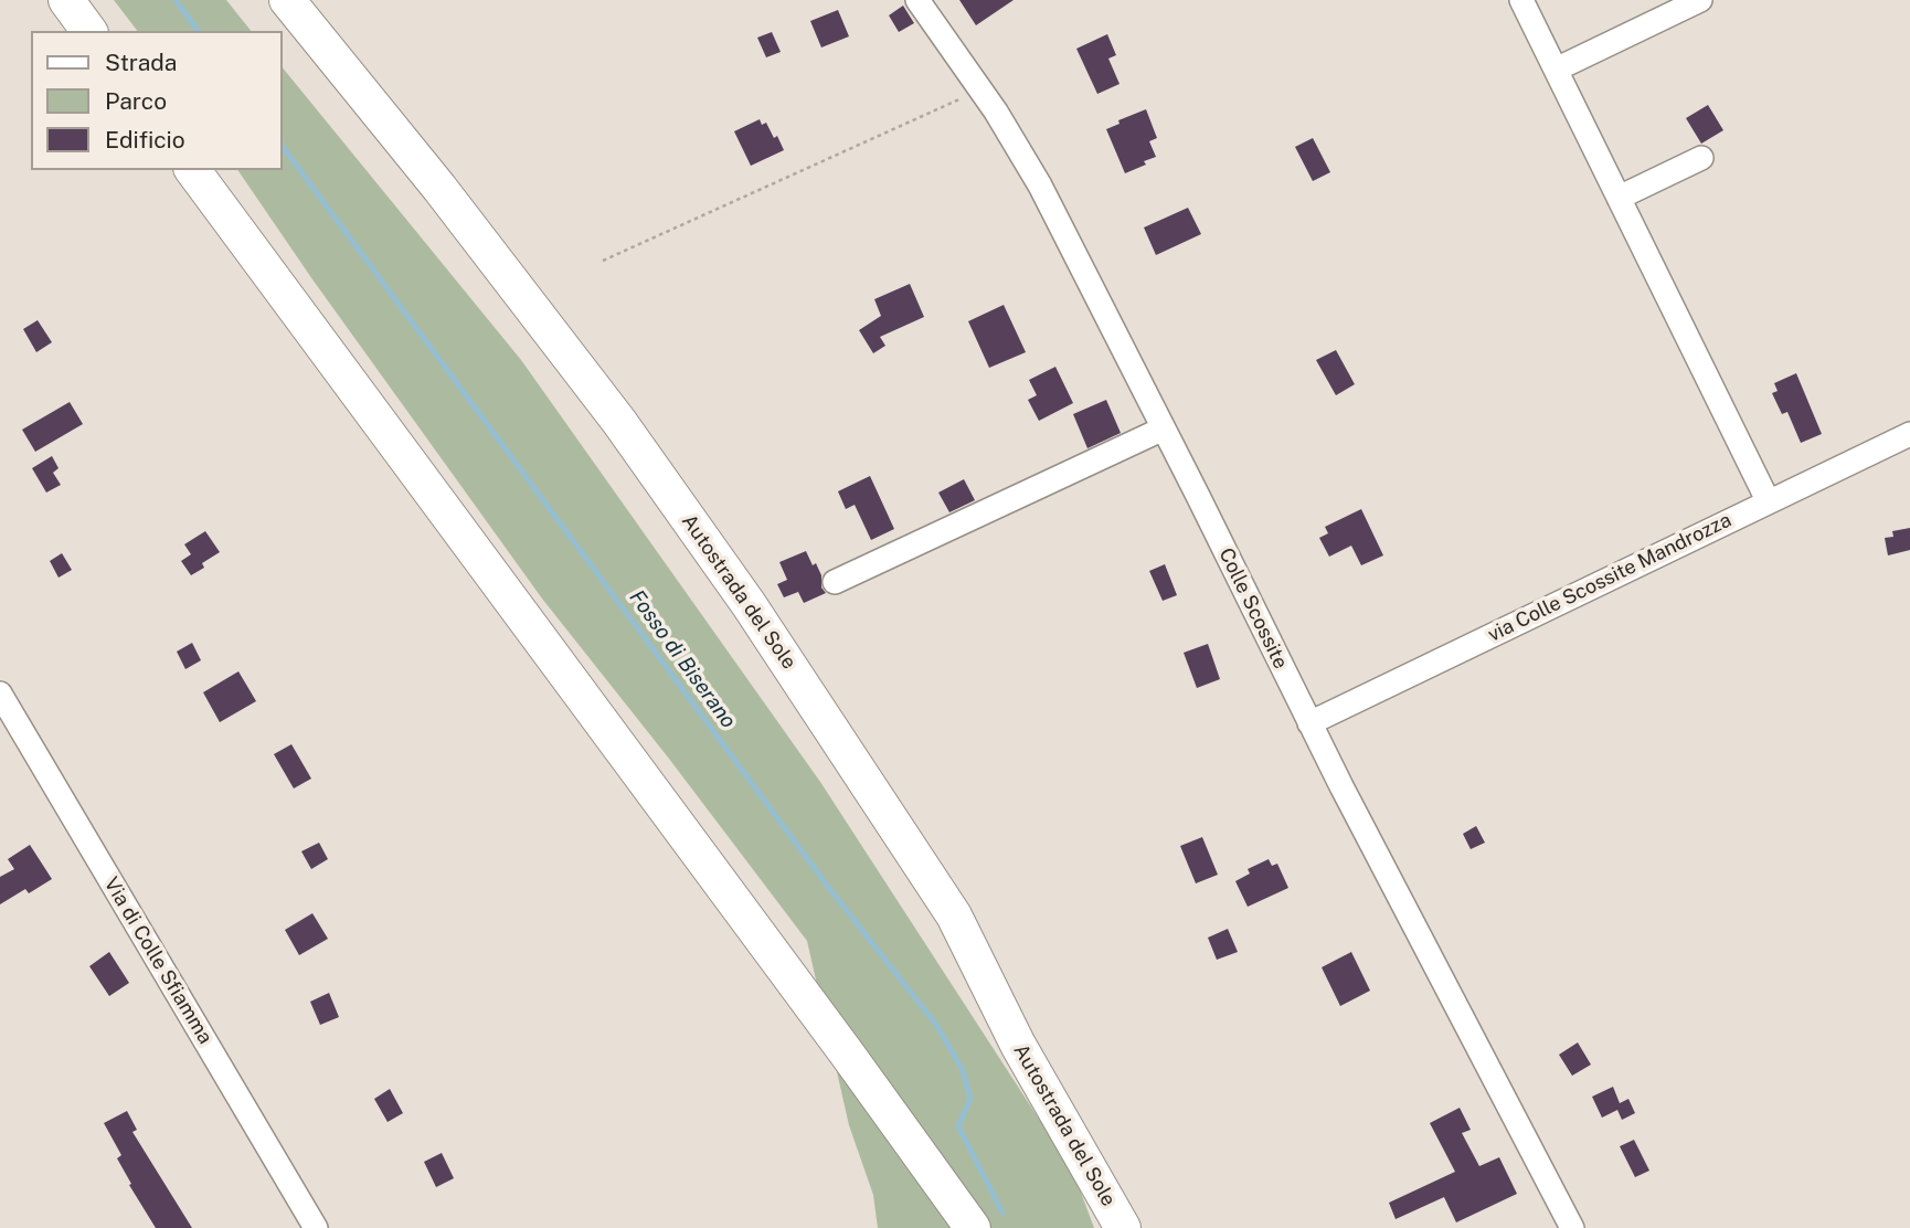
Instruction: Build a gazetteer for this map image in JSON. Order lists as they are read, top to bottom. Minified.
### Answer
{"streets":{"highway":["Autostrada del Sole"],"street":["via Colle Scossite Mandrozza","Colle Scossite","Via di Colle Sfiamma"]},"crossings":[["via Colle Scossite Mandrozza","Colle Scossite"]],"water":["Fosso di Biserano"],"legend":["Strada","Parco","Edificio"]}
